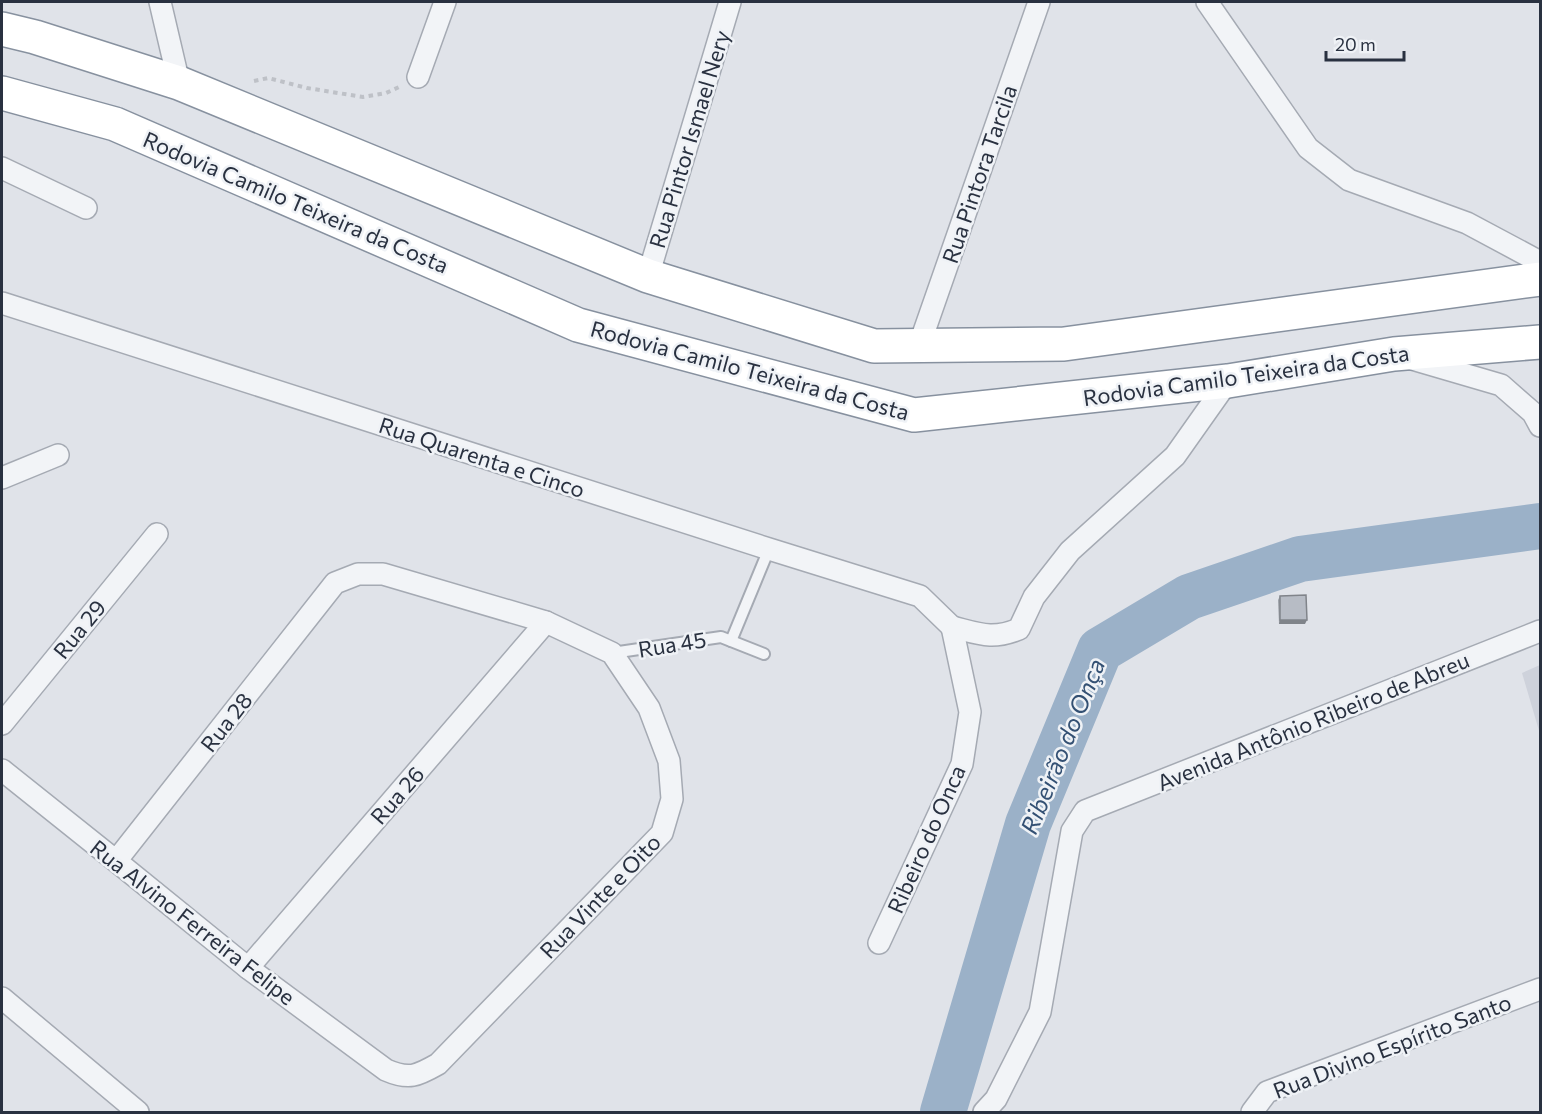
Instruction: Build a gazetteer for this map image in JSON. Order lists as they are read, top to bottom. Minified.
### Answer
{"streets":{"highway":["Rodovia Camilo Teixeira da Costa"],"street":["Rua Pintor Ismael Nery","Rua Pintora Tarcila","Rua Quarenta e Cinco","Rua 29","Avenida Antônio Ribeiro de Abreu","Rua 28","Rua 26","Ribeiro do Onca","Rua Vinte e Oito","Rua Alvino Ferreira Felipe","Rua Divino Espírito Santo"],"lane":["Rua 45"]},"crossings":[["Rua Quarenta e Cinco","Rua 45"],["Rua Quarenta e Cinco","Ribeiro do Onca"],["Rua 45","Rua Vinte e Oito"],["Rua 28","Rua 26"],["Rua 28","Rua Alvino Ferreira Felipe"],["Rua 26","Rua Alvino Ferreira Felipe"],["Rua Vinte e Oito","Rua Alvino Ferreira Felipe"]],"water":["Ribeirão do Onça"],"scale_bar":"20 m"}
